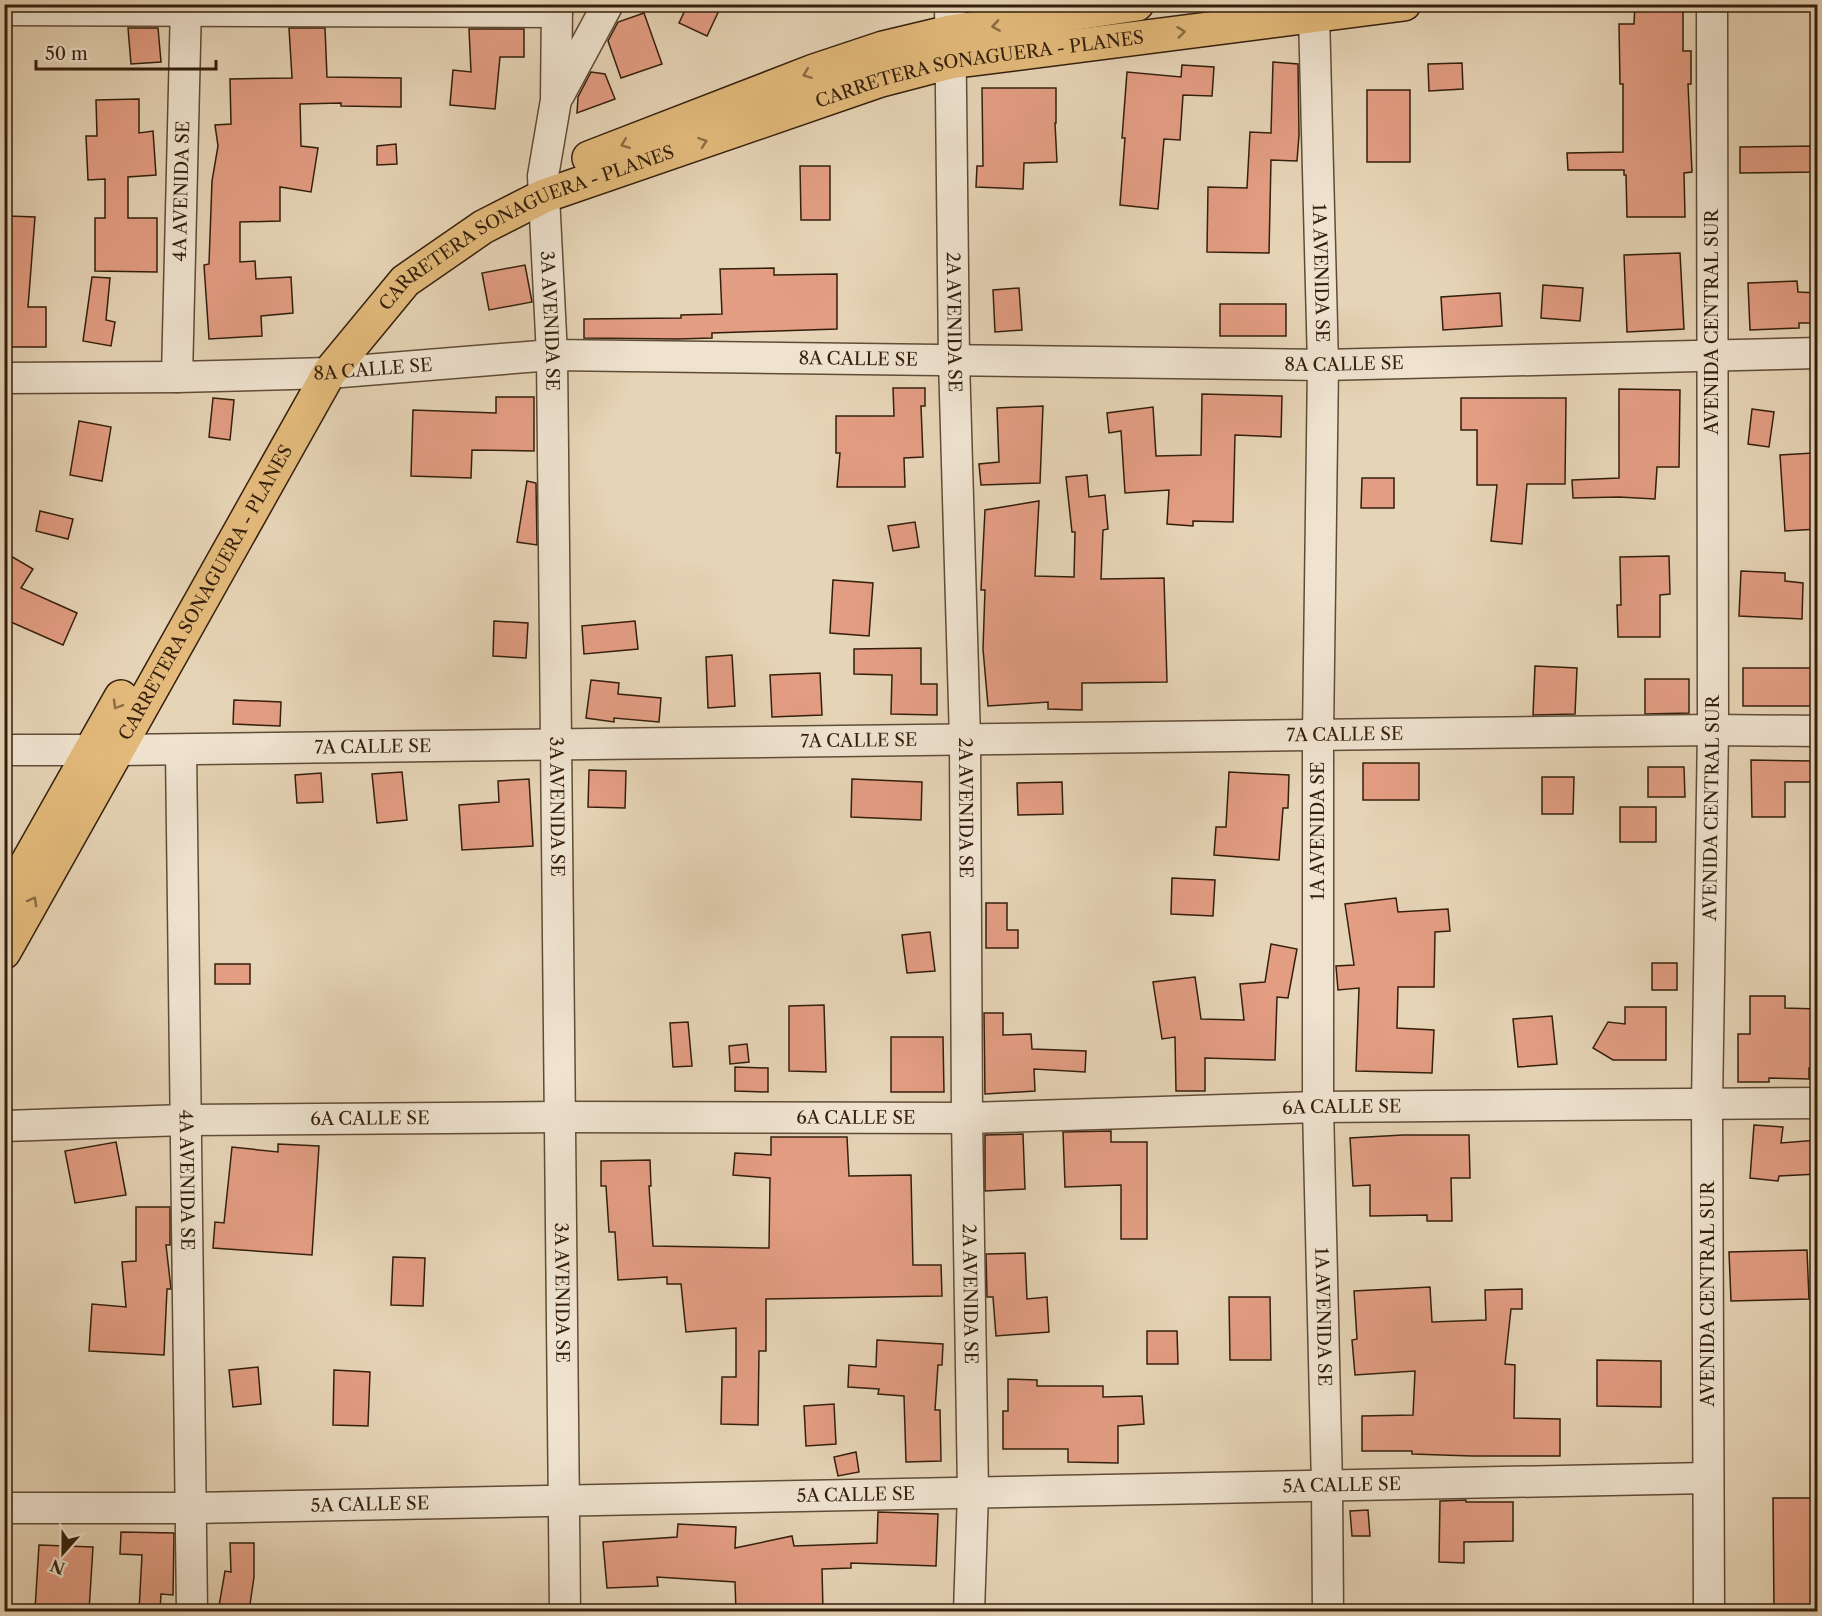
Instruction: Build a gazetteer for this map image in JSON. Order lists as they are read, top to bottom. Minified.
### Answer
{"streets":{"main road":["CARRETERA SONAGUERA - PLANES"],"street":["4A AVENIDA SE","1A AVENIDA SE","3A AVENIDA SE","2A AVENIDA SE","AVENIDA CENTRAL SUR","8A CALLE SE","7A CALLE SE","6A CALLE SE","5A CALLE SE"]},"crossings":[["CARRETERA SONAGUERA - PLANES","1A AVENIDA SE"],["CARRETERA SONAGUERA - PLANES","3A AVENIDA SE"],["CARRETERA SONAGUERA - PLANES","2A AVENIDA SE"],["CARRETERA SONAGUERA - PLANES","8A CALLE SE"],["CARRETERA SONAGUERA - PLANES","7A CALLE SE"],["4A AVENIDA SE","8A CALLE SE"],["4A AVENIDA SE","7A CALLE SE"],["4A AVENIDA SE","6A CALLE SE"],["4A AVENIDA SE","5A CALLE SE"],["1A AVENIDA SE","8A CALLE SE"],["1A AVENIDA SE","7A CALLE SE"],["1A AVENIDA SE","6A CALLE SE"],["1A AVENIDA SE","5A CALLE SE"],["3A AVENIDA SE","8A CALLE SE"],["3A AVENIDA SE","7A CALLE SE"],["3A AVENIDA SE","6A CALLE SE"],["3A AVENIDA SE","5A CALLE SE"],["2A AVENIDA SE","8A CALLE SE"],["2A AVENIDA SE","7A CALLE SE"],["2A AVENIDA SE","6A CALLE SE"],["2A AVENIDA SE","5A CALLE SE"],["AVENIDA CENTRAL SUR","8A CALLE SE"],["AVENIDA CENTRAL SUR","7A CALLE SE"],["AVENIDA CENTRAL SUR","6A CALLE SE"],["AVENIDA CENTRAL SUR","5A CALLE SE"]],"scale_bar":"50 m","north":"bottom"}
